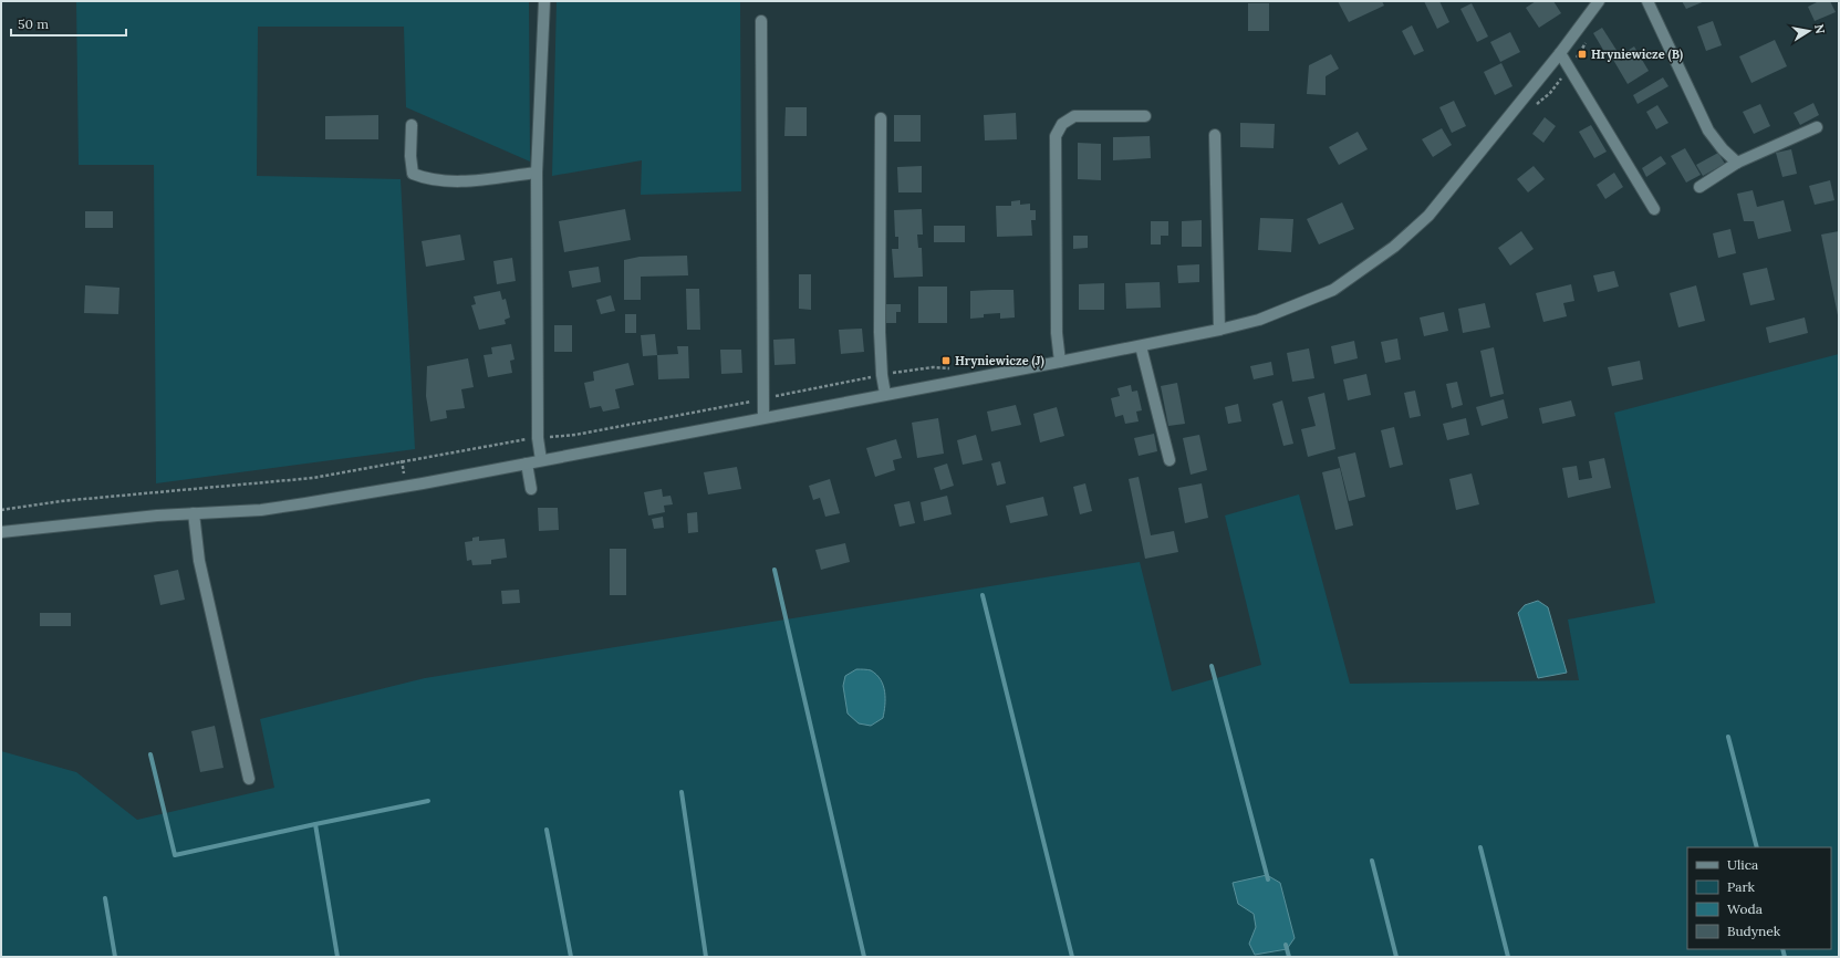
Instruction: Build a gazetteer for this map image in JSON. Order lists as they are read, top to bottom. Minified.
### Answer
{"places":{"transit":["Hryniewicze (B)","Hryniewicze (J)"]},"legend":["Ulica","Park","Woda","Budynek"],"scale_bar":"50 m","north":"right"}
